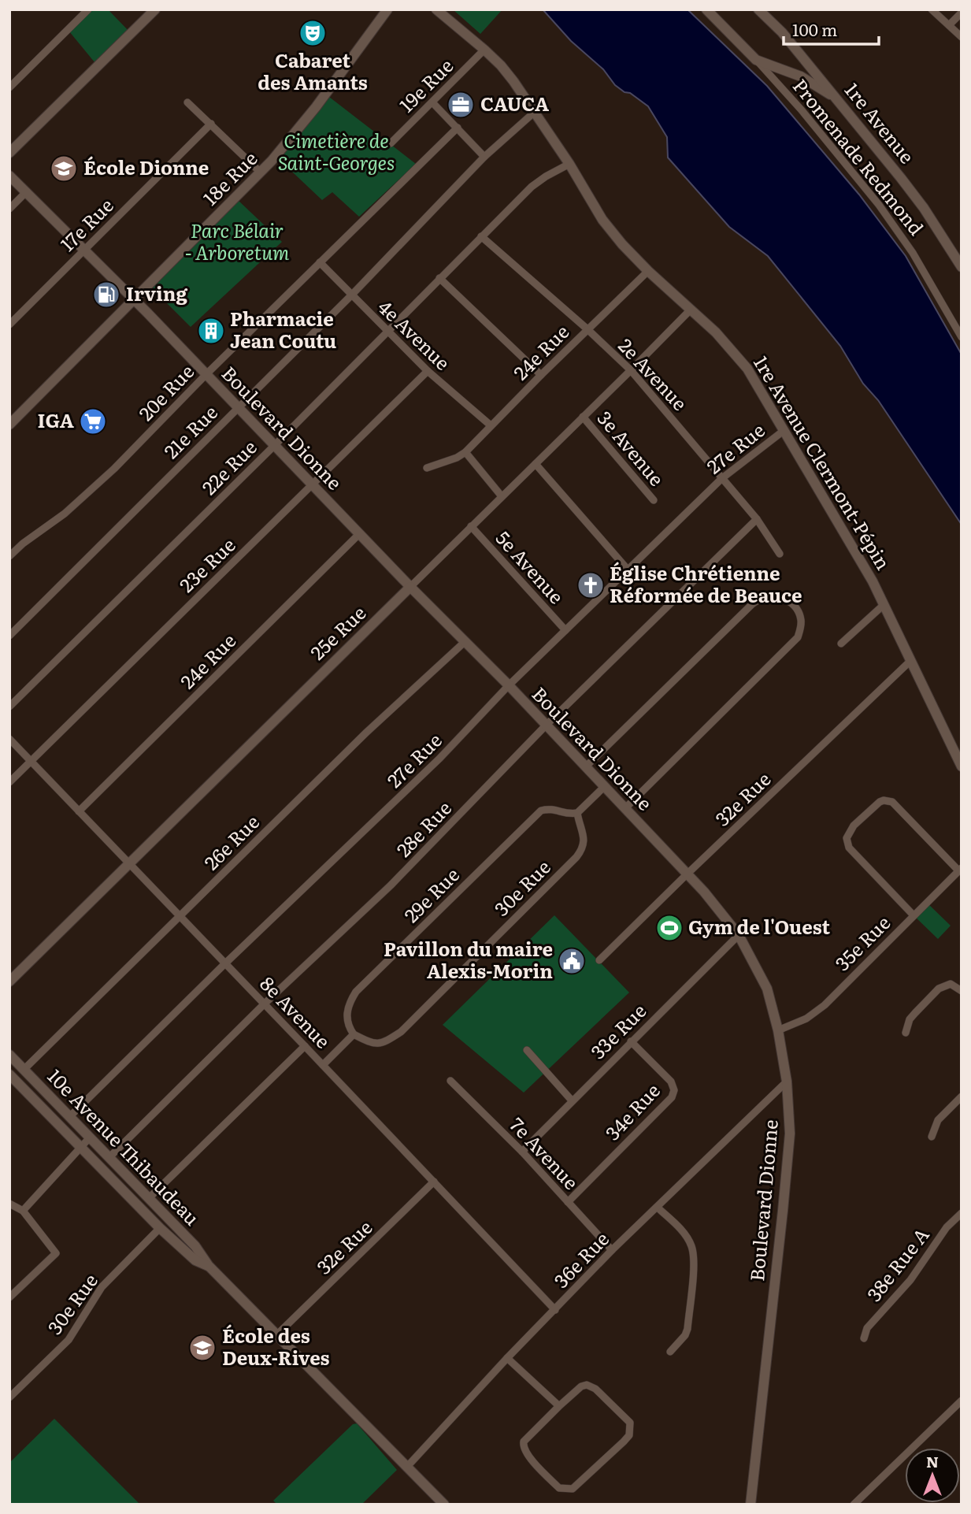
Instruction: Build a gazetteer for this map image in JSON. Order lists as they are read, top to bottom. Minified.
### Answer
{"streets":{"street":["19e Rue","1re Avenue","Promenade Redmond","18e Rue","17e Rue","4e Avenue","24e Rue","2e Avenue","20e Rue","Boulevard Dionne","21e Rue","3e Avenue","27e Rue","1re Avenue Clermont-Pépin","22e Rue","23e Rue","5e Avenue","25e Rue","32e Rue","28e Rue","26e Rue","30e Rue","29e Rue","35e Rue","8e Avenue","33e Rue","34e Rue","10e Avenue Thibaudeau","7e Avenue","36e Rue","38e Rue A"]},"crossings":[["19e Rue","1re Avenue Clermont-Pépin"],["1re Avenue","Promenade Redmond"],["18e Rue","Boulevard Dionne"],["17e Rue","Boulevard Dionne"],["4e Avenue","24e Rue"],["4e Avenue","20e Rue"],["4e Avenue","21e Rue"],["4e Avenue","22e Rue"],["4e Avenue","23e Rue"],["24e Rue","2e Avenue"],["24e Rue","Boulevard Dionne"],["24e Rue","1re Avenue Clermont-Pépin"],["24e Rue","8e Avenue"],["2e Avenue","27e Rue"],["2e Avenue","22e Rue"],["2e Avenue","25e Rue"],["2e Avenue","28e Rue"],["20e Rue","Boulevard Dionne"],["Boulevard Dionne","21e Rue"],["Boulevard Dionne","27e Rue"],["Boulevard Dionne","22e Rue"],["Boulevard Dionne","23e Rue"],["Boulevard Dionne","25e Rue"],["Boulevard Dionne","32e Rue"],["Boulevard Dionne","28e Rue"],["Boulevard Dionne","26e Rue"],["Boulevard Dionne","35e Rue"],["Boulevard Dionne","33e Rue"],["Boulevard Dionne","36e Rue"],["21e Rue","1re Avenue Clermont-Pépin"],["3e Avenue","25e Rue"],["27e Rue","1re Avenue Clermont-Pépin"],["27e Rue","5e Avenue"],["27e Rue","8e Avenue"],["27e Rue","10e Avenue Thibaudeau"],["1re Avenue Clermont-Pépin","22e Rue"],["1re Avenue Clermont-Pépin","25e Rue"],["1re Avenue Clermont-Pépin","32e Rue"],["23e Rue","8e Avenue"],["5e Avenue","25e Rue"],["25e Rue","8e Avenue"],["32e Rue","8e Avenue"],["32e Rue","10e Avenue Thibaudeau"],["28e Rue","8e Avenue"],["28e Rue","10e Avenue Thibaudeau"],["26e Rue","8e Avenue"],["26e Rue","10e Avenue Thibaudeau"],["30e Rue","29e Rue"],["30e Rue","10e Avenue Thibaudeau"],["8e Avenue","36e Rue"],["33e Rue","34e Rue"],["33e Rue","7e Avenue"],["34e Rue","7e Avenue"],["10e Avenue Thibaudeau","36e Rue"],["7e Avenue","36e Rue"]],"parks":["Cimetière de Saint-Georges","Parc Bélair - Arboretum"],"places":{"theatre":["Cabaret des Amants"],"office":["CAUCA"],"school or university":["École Dionne","École des Deux-Rives"],"fuel station":["Irving"],"building":["Pharmacie Jean Coutu"],"supermarket":["IGA"],"church":["Église Chrétienne Réformée de Beauce"],"sports":["Gym de l'Ouest"],"public building":["Pavillon du maire Alexis-Morin"]},"scale_bar":"100 m","north":"top"}
